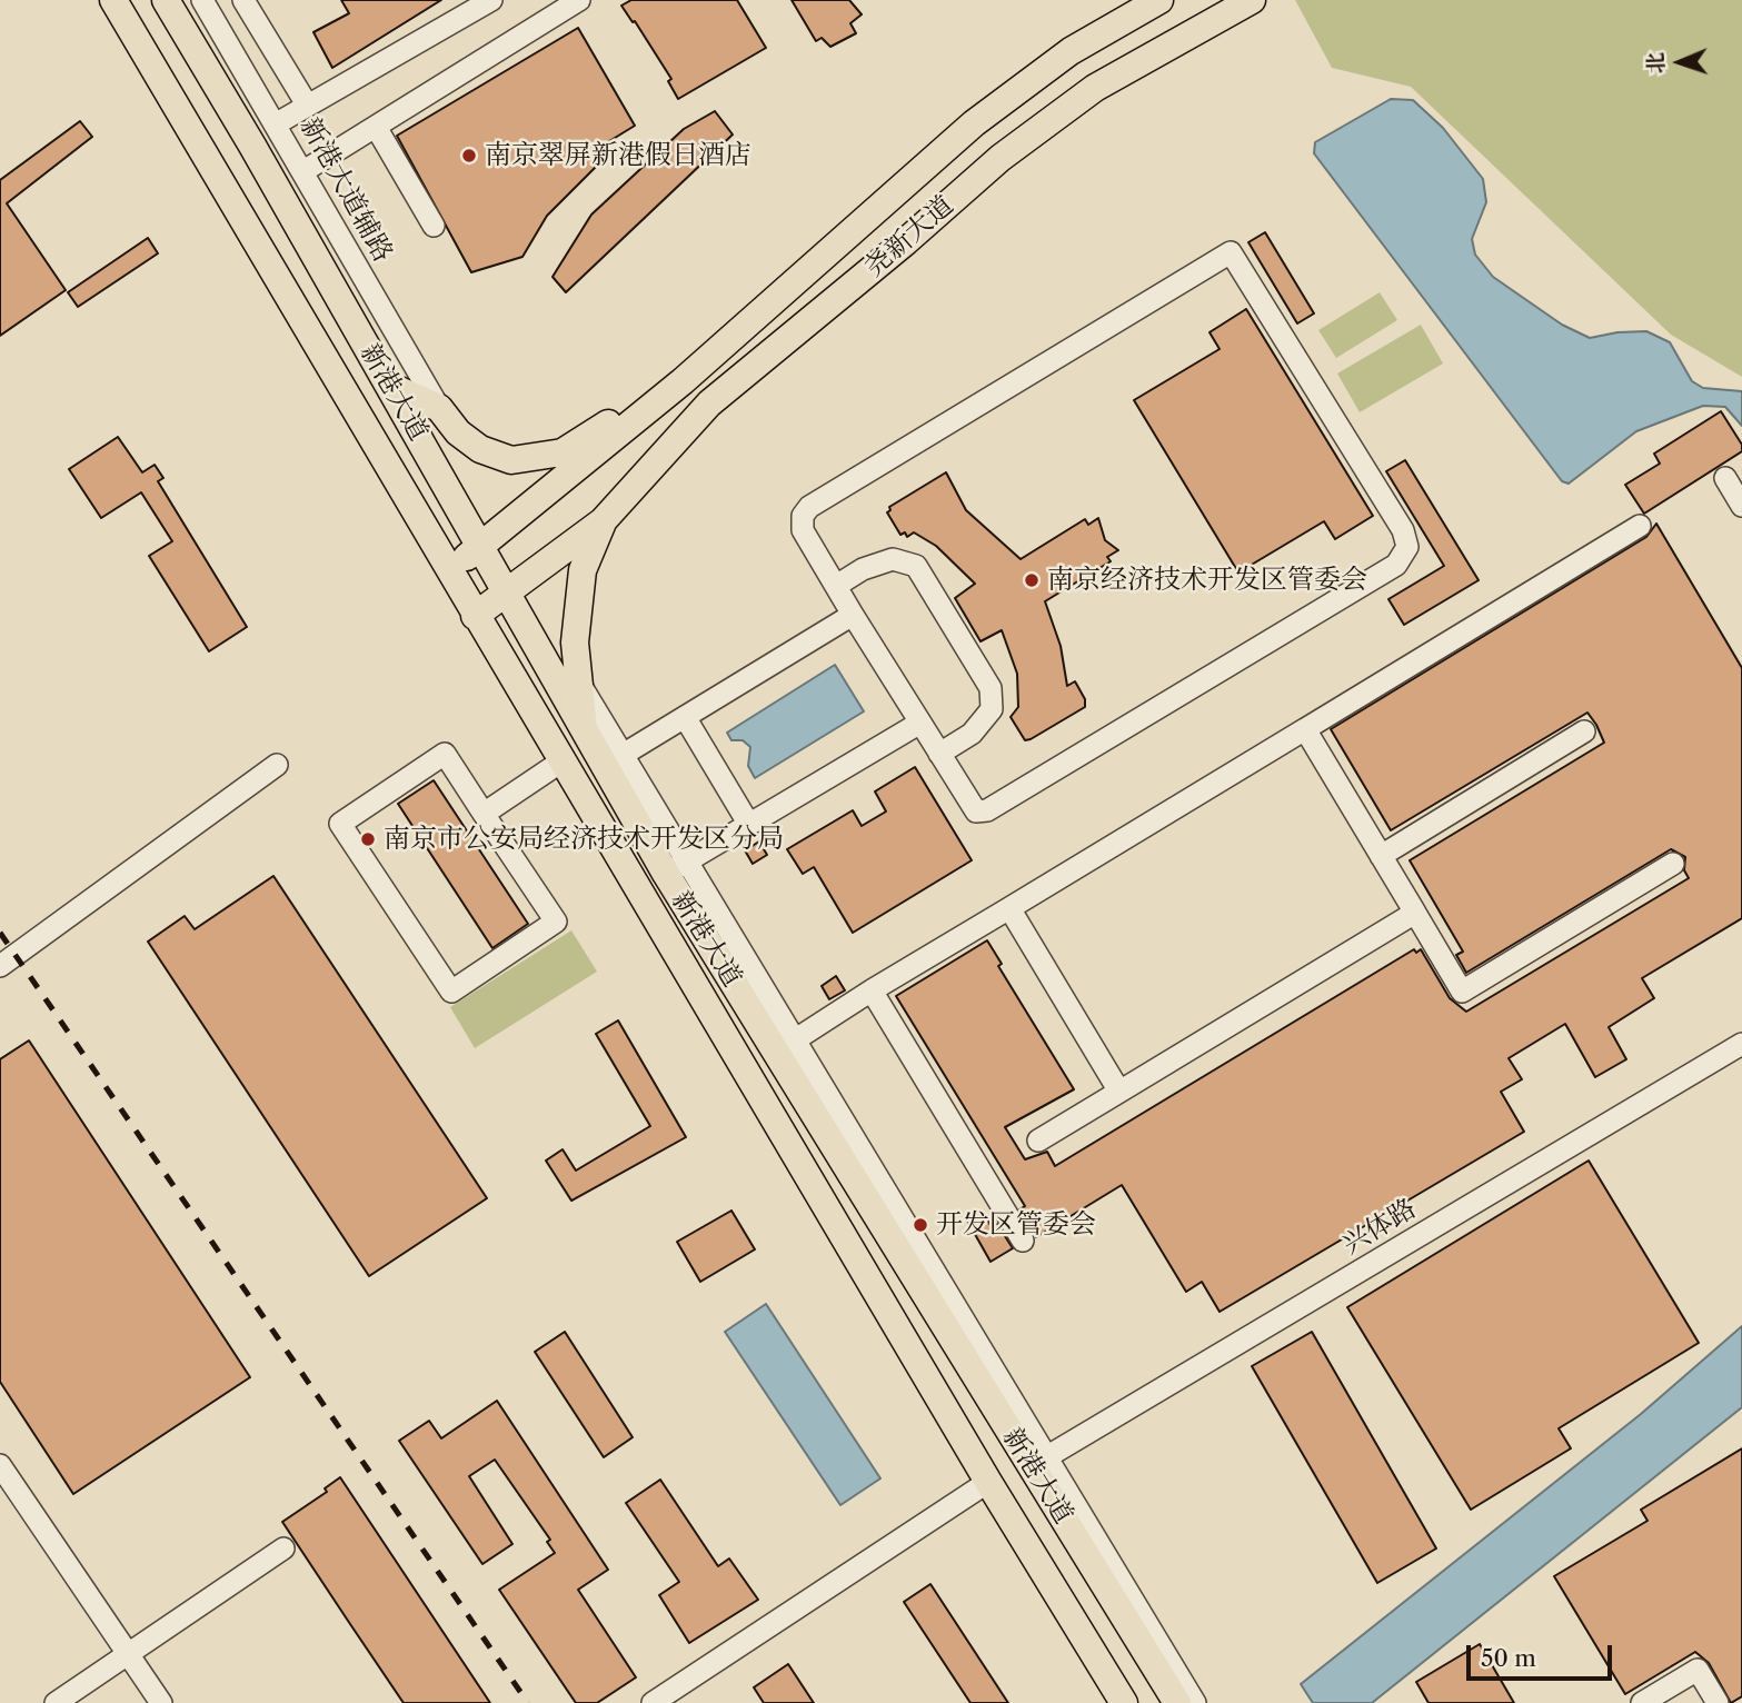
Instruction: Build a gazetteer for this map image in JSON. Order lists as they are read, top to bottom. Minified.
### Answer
{"streets":{"main road":["尧新大道","新港大道"],"street":["新港大道辅路","兴体路"]},"crossings":[["新港大道辅路","尧新大道"],["尧新大道","新港大道"]],"places":["南京翠屏新港假日酒店","南京经济技术开发区管委会","南京市公安局经济技术开发区分局","开发区管委会"],"scale_bar":"50 m","north":"left"}
